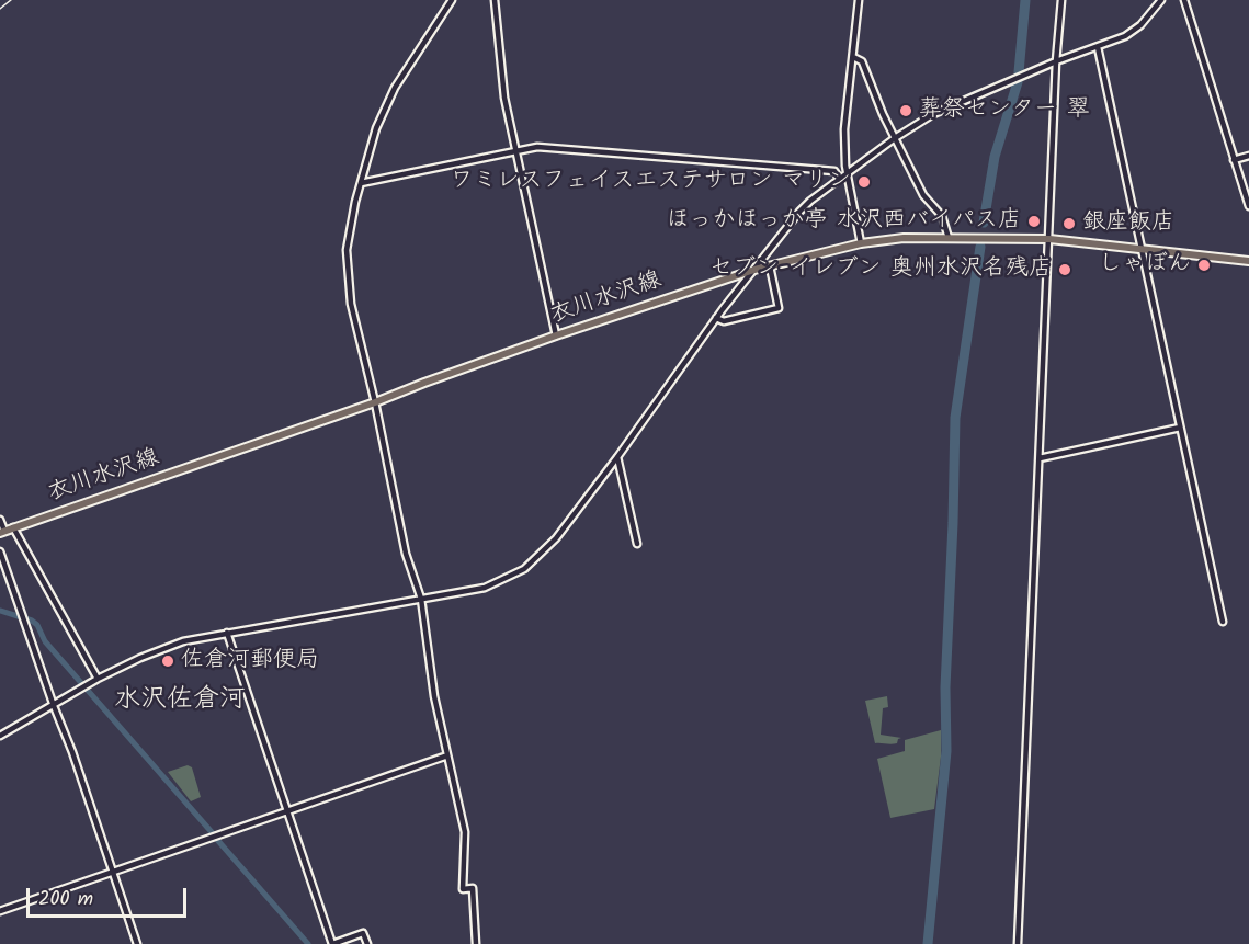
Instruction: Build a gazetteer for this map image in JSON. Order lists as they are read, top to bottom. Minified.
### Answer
{"streets":{"main road":["衣川水沢線"]},"districts":["水沢佐倉河"],"places":["葬祭センター 翠","ワミレスフェイスエステサロン マリン","ほっかほっか亭 水沢西バイパス店","銀座飯店","しゃぼん","セブン-イレブン 奥州水沢名残店","佐倉河郵便局"],"scale_bar":"200 m"}
